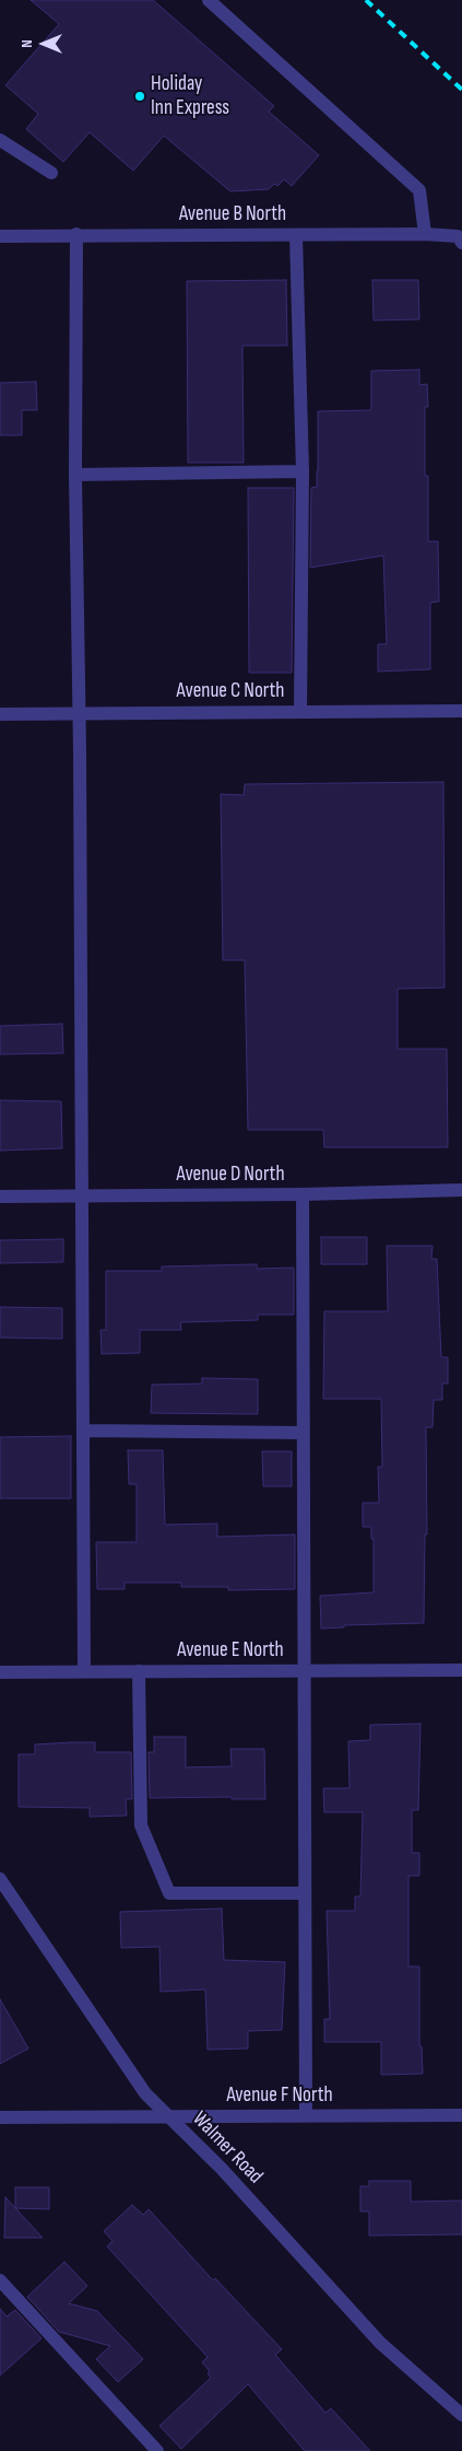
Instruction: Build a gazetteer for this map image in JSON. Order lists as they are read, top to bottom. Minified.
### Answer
{"streets":{"street":["Avenue B North","Avenue C North","Avenue D North","Avenue E North","Avenue F North","Walmer Road"]},"crossings":[["Avenue F North","Walmer Road"]],"places":["Holiday Inn Express"],"north":"left"}
